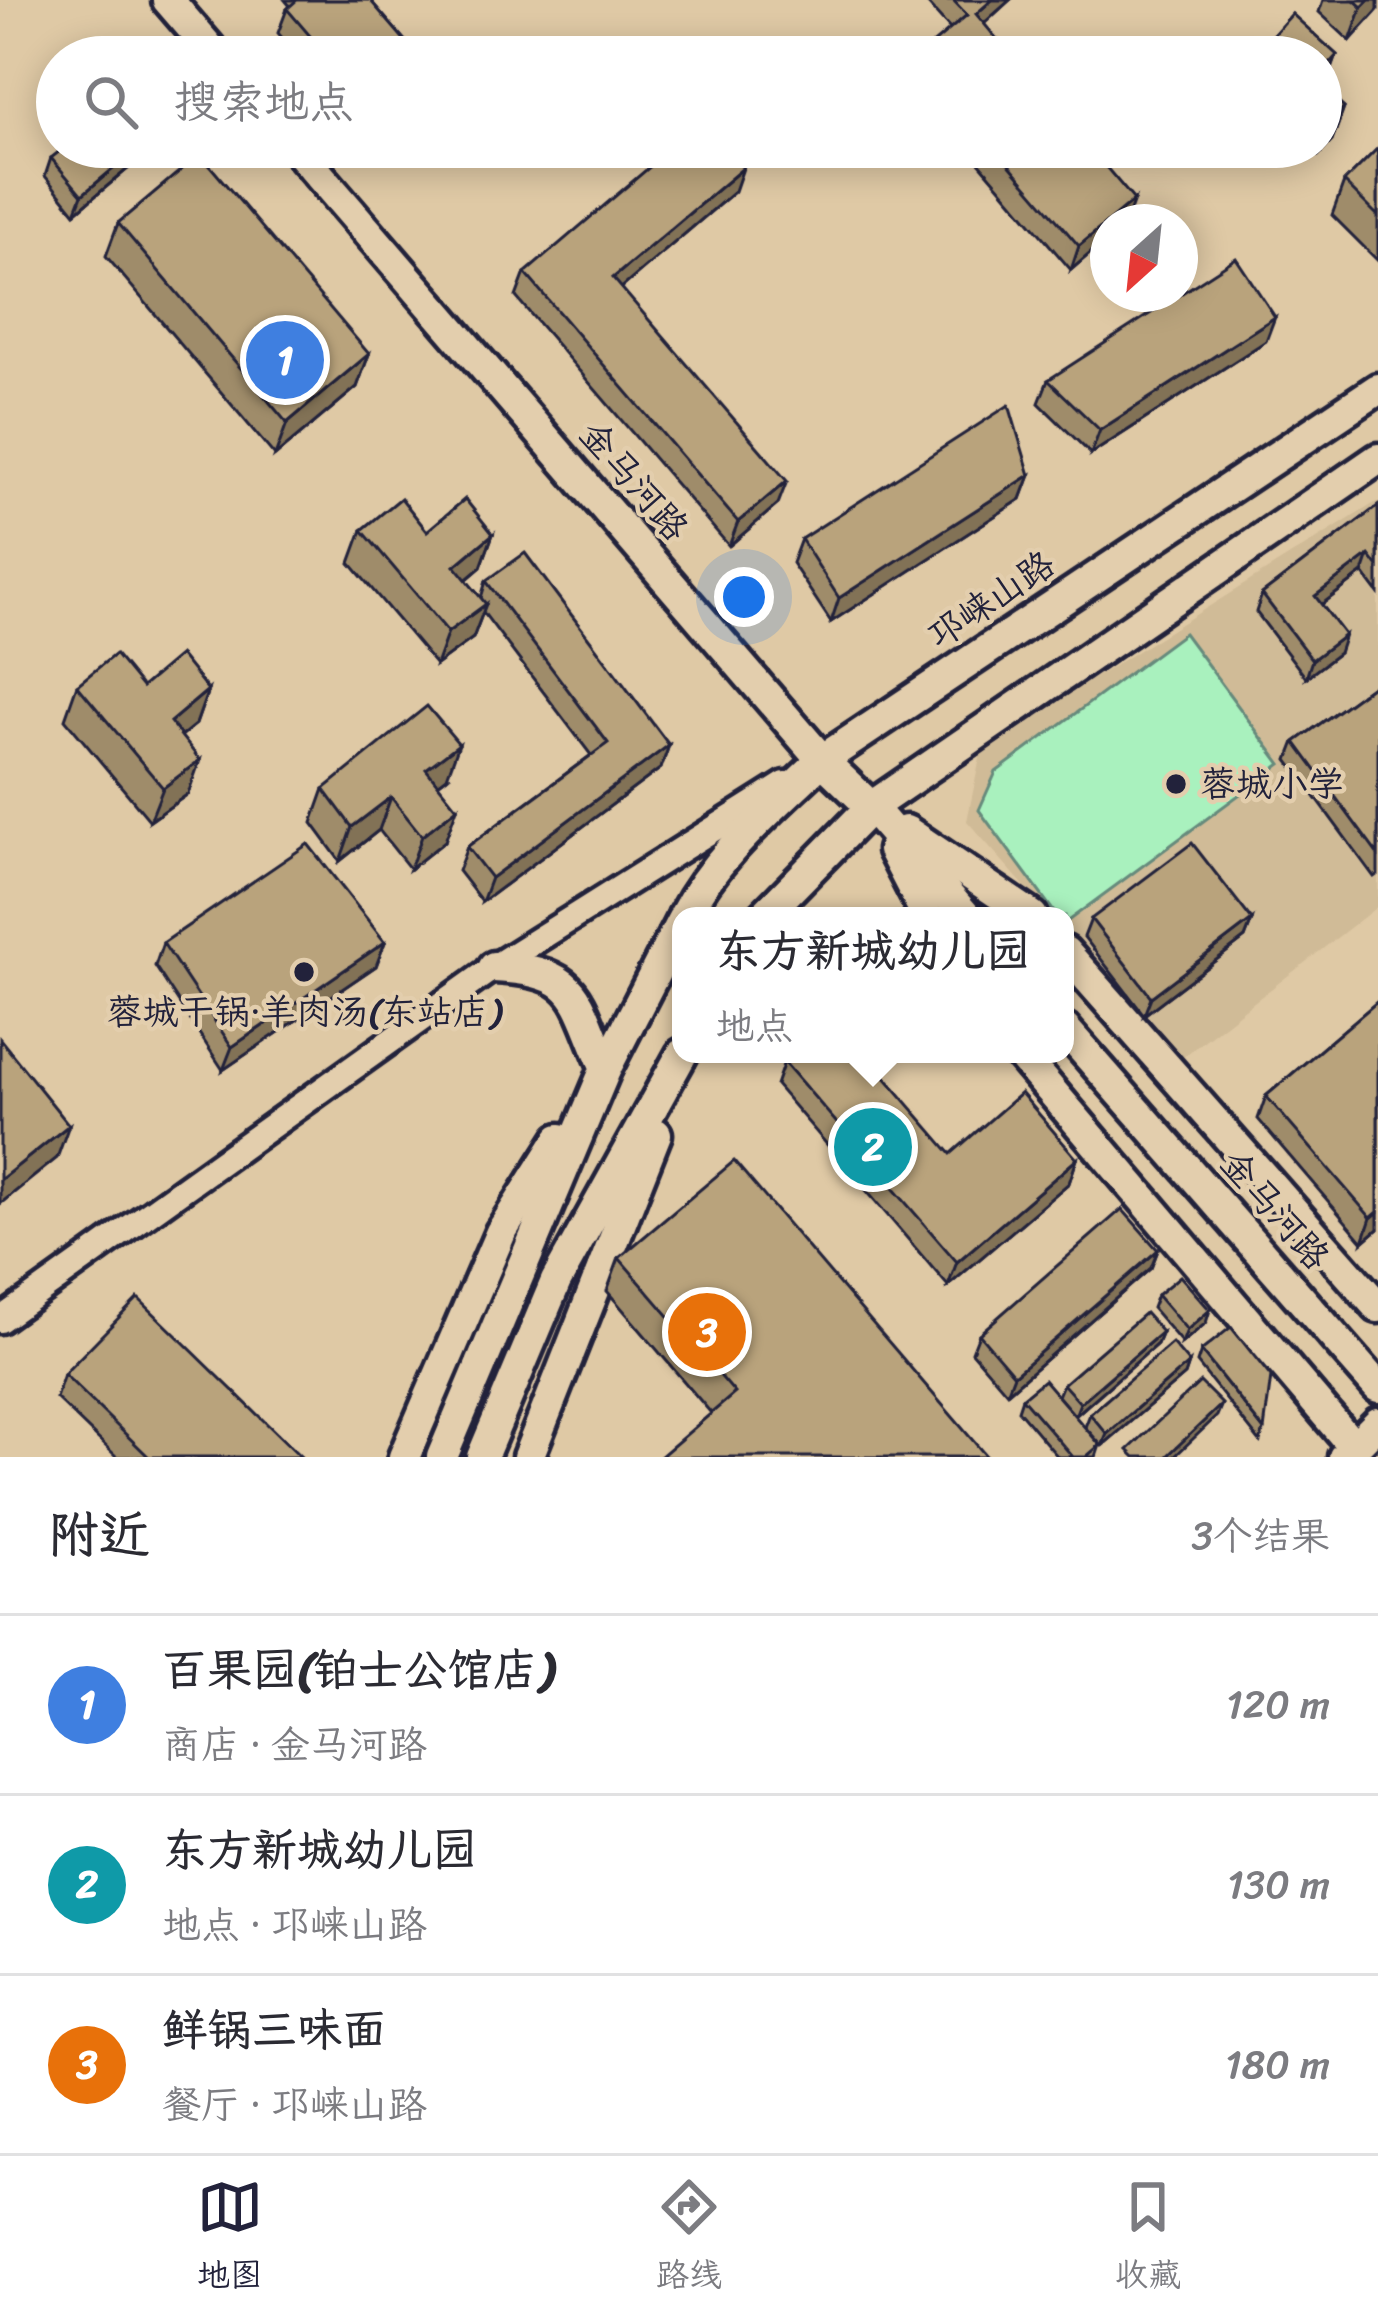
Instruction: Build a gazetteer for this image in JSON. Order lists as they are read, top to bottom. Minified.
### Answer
{"streets":{"street":["金马河路","邛崃山路"]},"crossings":[["金马河路","邛崃山路"]],"places":["蓉城小学","蓉城干锅·羊肉汤(东站店)"],"north":"bottom left","page":{"search":"搜索地点","pins":["1","2","3"],"popup":["东方新城幼儿园","地点"],"heading":["附近","3个结果"],"list":[{"mark":"1","name":"百果园(铂士公馆店)","note":"商店 · 金马河路","value":"120 m"},{"mark":"2","name":"东方新城幼儿园","note":"地点 · 邛崃山路","value":"130 m"},{"mark":"3","name":"鲜锅三味面","note":"餐厅 · 邛崃山路","value":"180 m"}],"nav":["地图","路线","收藏"]}}
